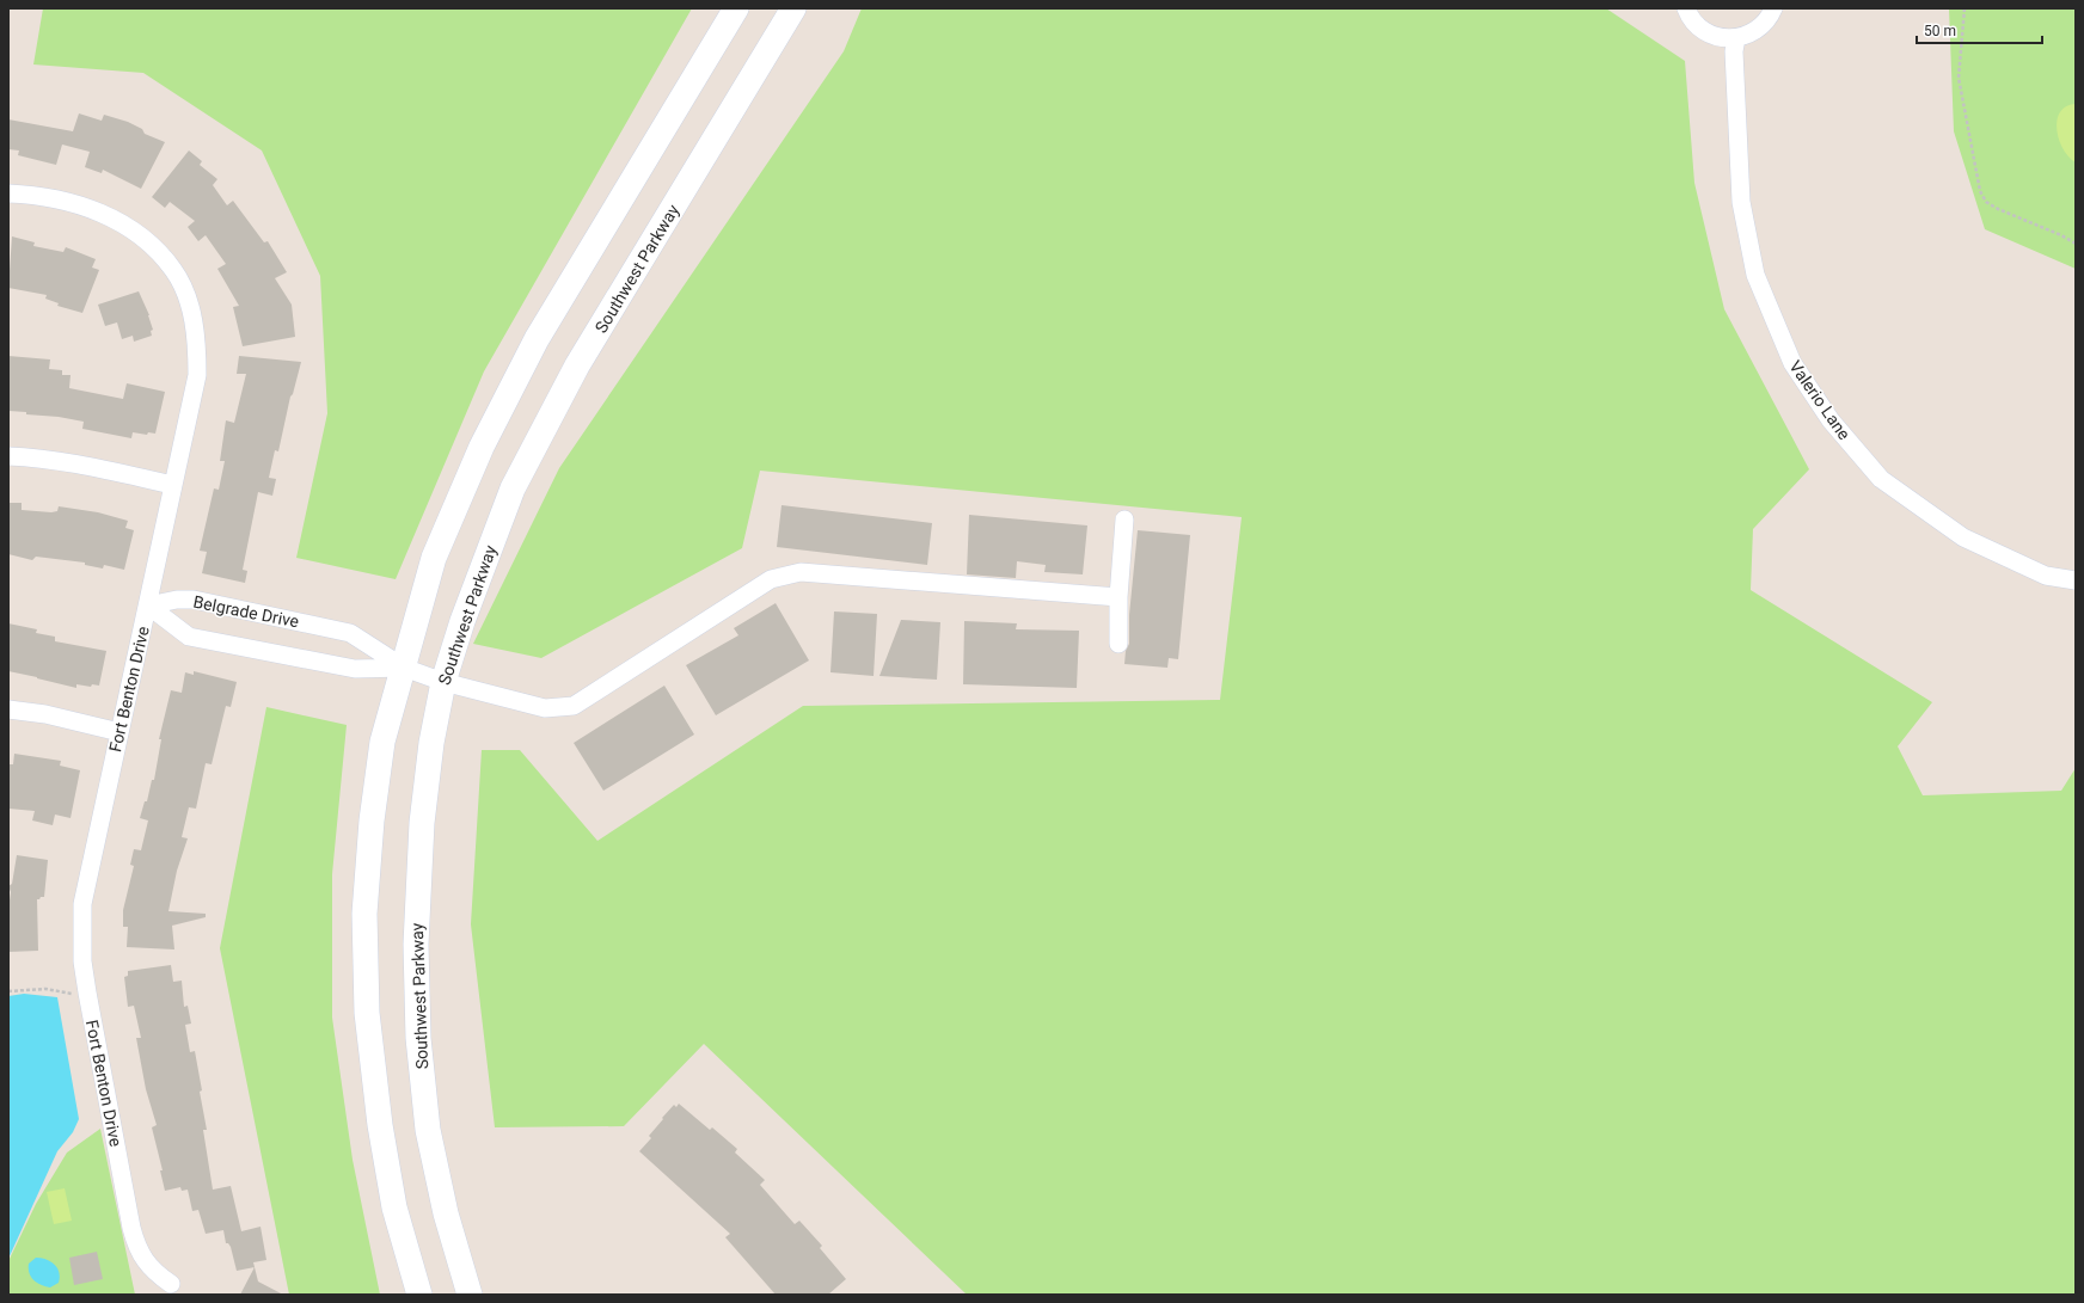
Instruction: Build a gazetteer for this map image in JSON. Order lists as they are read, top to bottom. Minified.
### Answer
{"streets":{"main road":["Southwest Parkway"],"street":["Valerio Lane","Belgrade Drive","Fort Benton Drive"]},"crossings":[["Southwest Parkway","Belgrade Drive"],["Belgrade Drive","Fort Benton Drive"]],"scale_bar":"50 m"}
